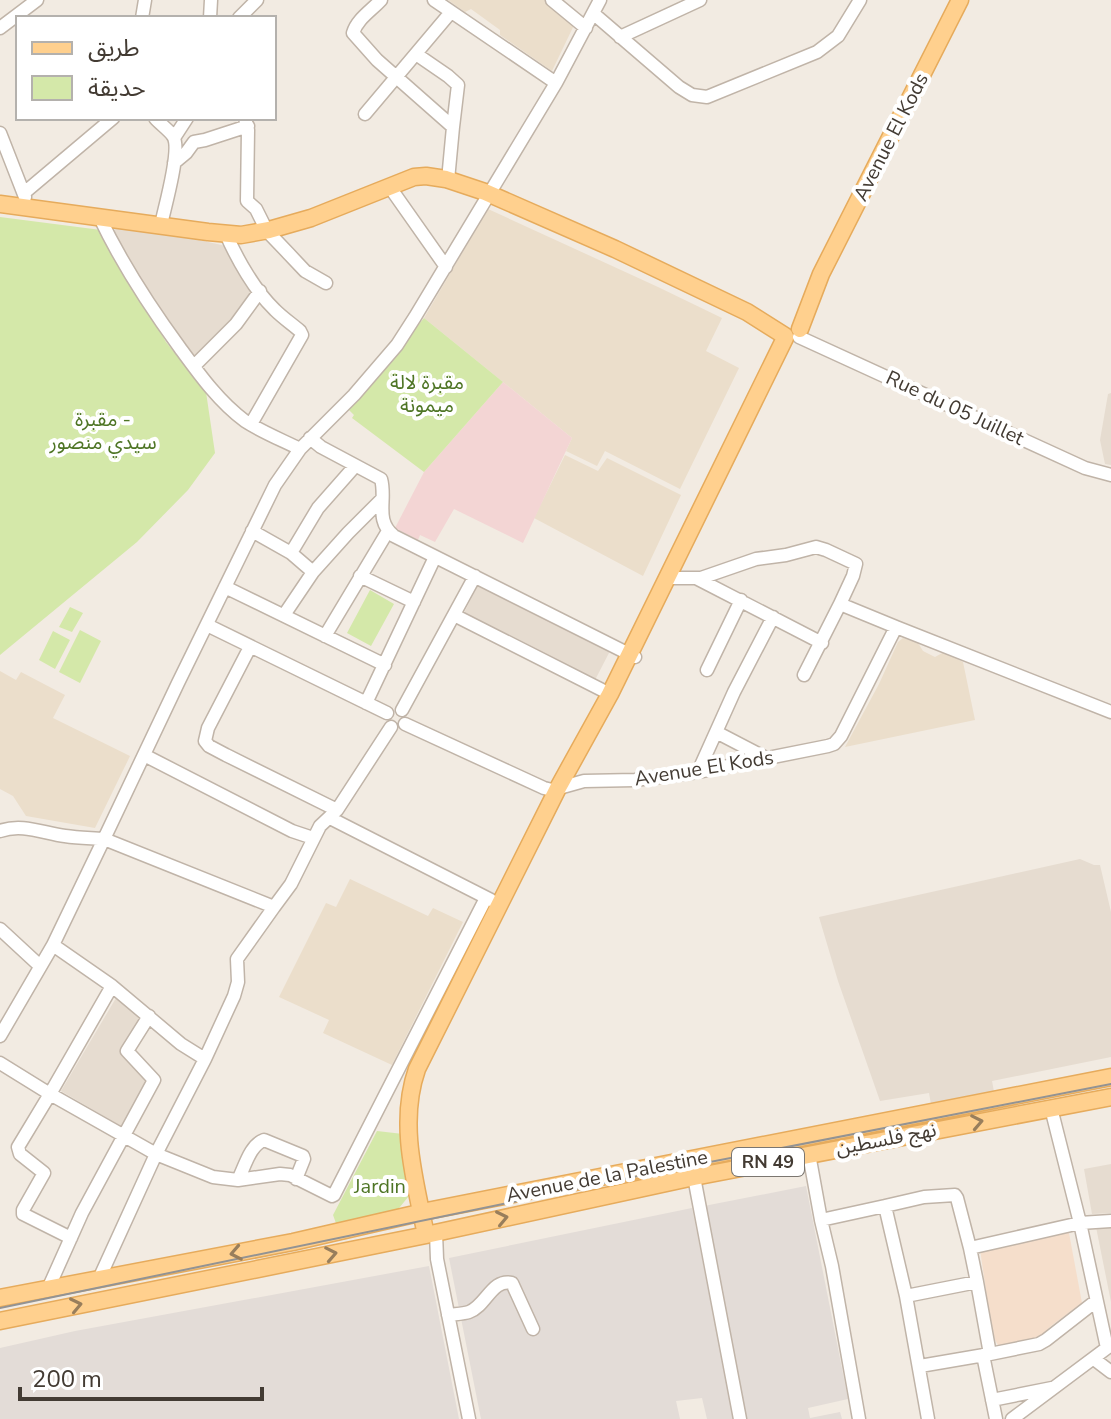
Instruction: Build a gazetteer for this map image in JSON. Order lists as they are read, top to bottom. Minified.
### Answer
{"streets":{"main road":["Avenue El Kods","نهج فلسطين","RN 49","Avenue de la Palestine"],"street":["Rue du 05 Juillet"]},"crossings":[["Avenue El Kods","Rue du 05 Juillet"],["نهج فلسطين","RN 49"],["RN 49","Avenue de la Palestine"]],"one_way":["نهج فلسطين"],"parks":["مقبرة لالة ميمونة","مقبرة - سيدي منصور","Jardin"],"legend":["طريق","حديقة"],"scale_bar":"200 m"}
